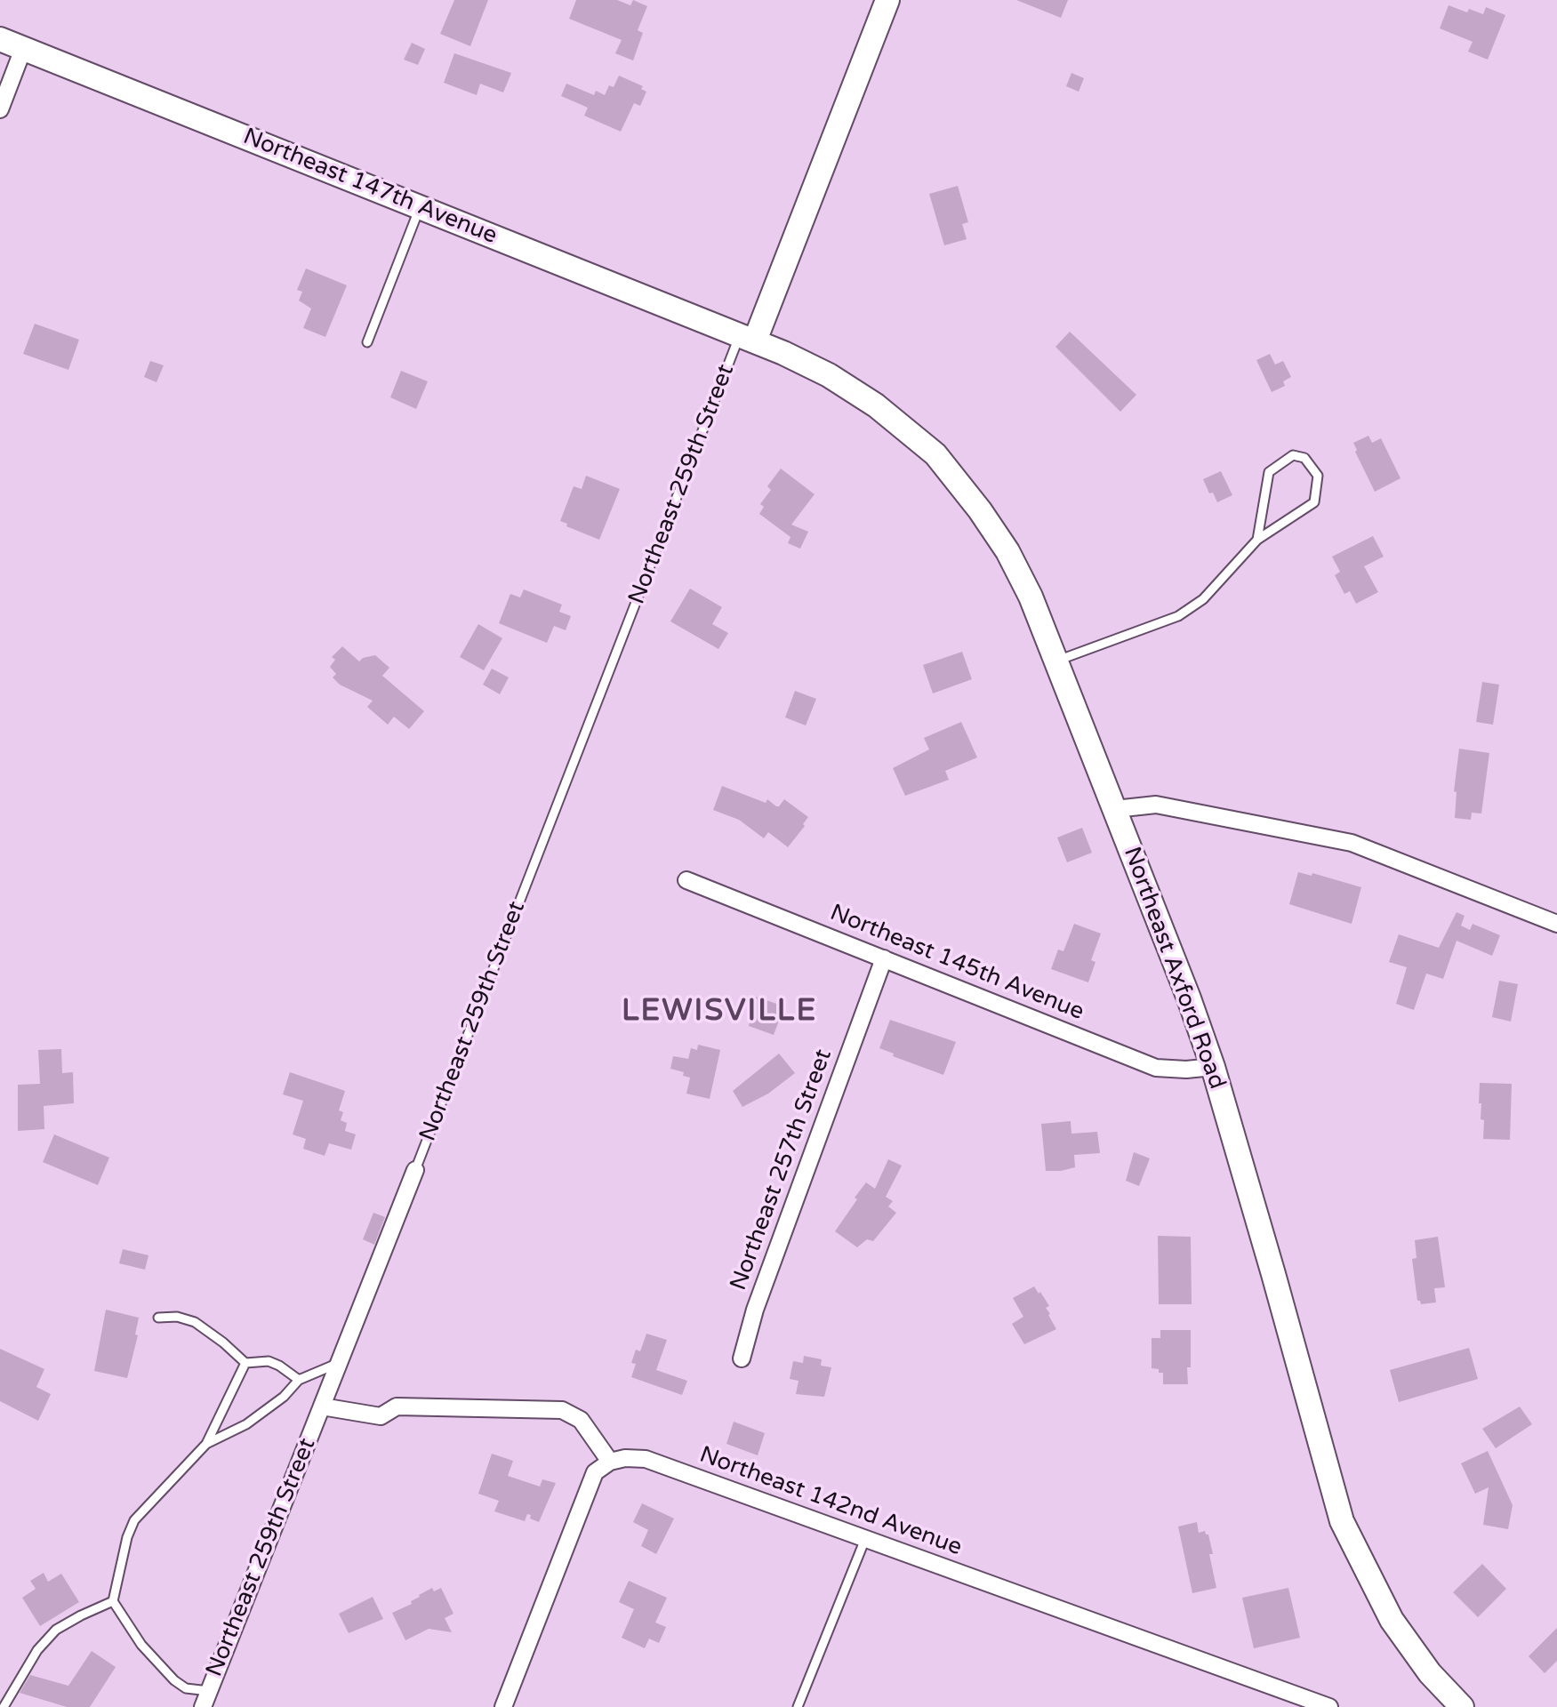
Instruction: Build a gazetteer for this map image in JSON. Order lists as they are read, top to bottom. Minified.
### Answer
{"streets":{"main road":["Northeast 147th Avenue","Northeast 259th Street","Northeast Axford Road"],"street":["Northeast 145th Avenue","Northeast 257th Street","Northeast 142nd Avenue"]},"crossings":[["Northeast 147th Avenue","Northeast 259th Street"],["Northeast 147th Avenue","Northeast Axford Road"],["Northeast 259th Street","Northeast Axford Road"],["Northeast 145th Avenue","Northeast Axford Road"],["Northeast 145th Avenue","Northeast 257th Street"]],"districts":["LEWISVILLE"]}
